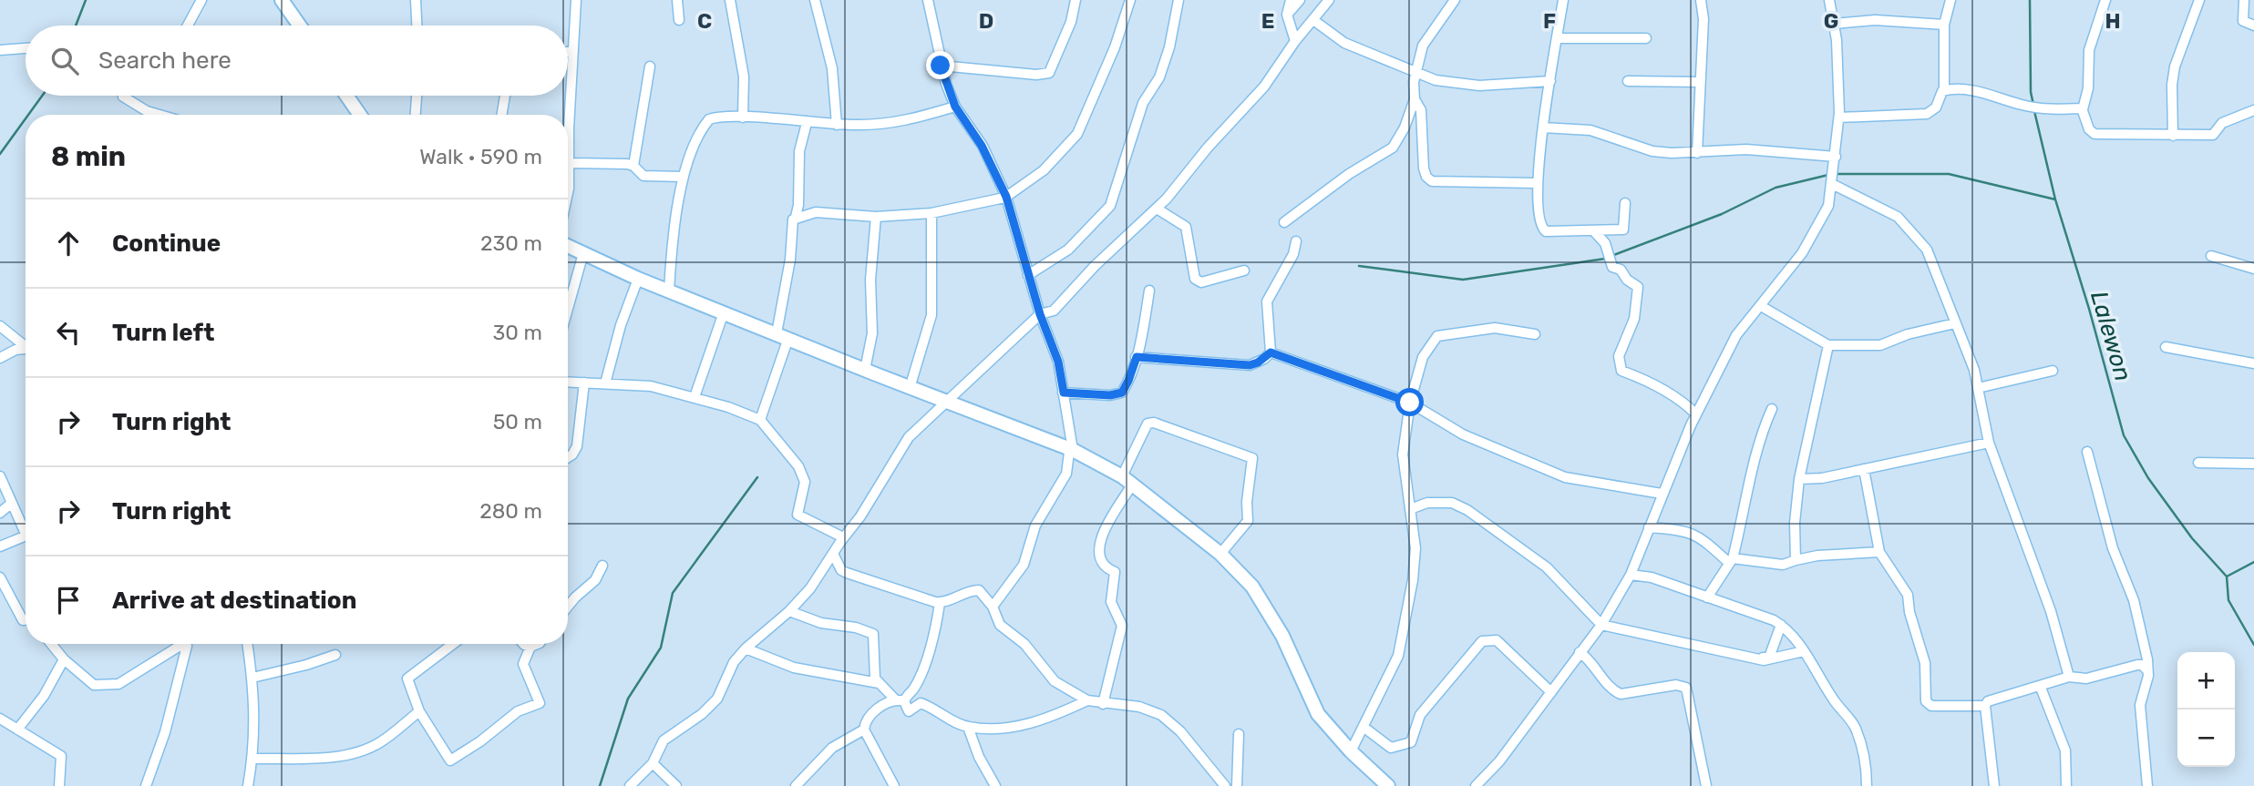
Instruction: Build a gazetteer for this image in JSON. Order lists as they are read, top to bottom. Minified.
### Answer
{"water":["Lalewon"],"page":{"search":"Search here","heading":["8 min","Walk · 590 m"],"list":[["Continue","230 m"],["Turn left","30 m"],["Turn right","50 m"],["Turn right","280 m"],"Arrive at destination"],"map_buttons":["+","−"]},"grid":{"columns":["C","D","E","F","G","H"]}}
